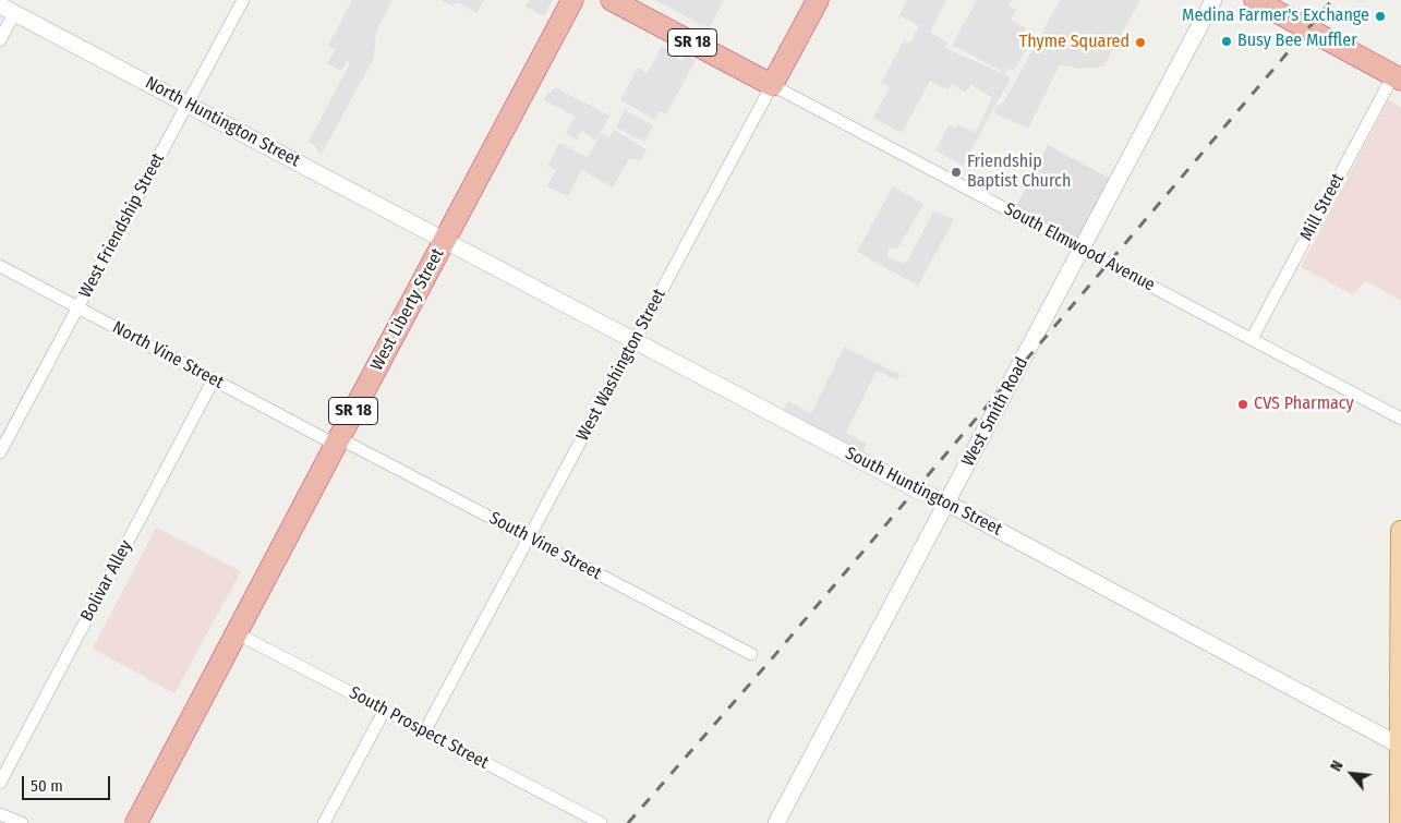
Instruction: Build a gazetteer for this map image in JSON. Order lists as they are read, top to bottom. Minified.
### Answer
{"streets":{"highway":["SR 18","South Elmwood Avenue","West Liberty Street","West Washington Street"],"street":["North Huntington Street","Mill Street","West Friendship Street","North Vine Street","West Smith Road","South Huntington Street","South Vine Street","Bolivar Alley","South Prospect Street"]},"crossings":[["North Huntington Street","West Friendship Street"],["North Huntington Street","West Liberty Street"],["North Huntington Street","South Huntington Street"],["Mill Street","South Elmwood Avenue"],["West Friendship Street","North Vine Street"],["South Elmwood Avenue","West Washington Street"],["South Elmwood Avenue","West Smith Road"],["West Liberty Street","North Vine Street"],["West Liberty Street","South Huntington Street"],["West Liberty Street","South Vine Street"],["West Liberty Street","South Prospect Street"],["North Vine Street","South Vine Street"],["North Vine Street","Bolivar Alley"],["West Washington Street","South Huntington Street"],["West Washington Street","South Vine Street"],["West Washington Street","South Prospect Street"],["West Smith Road","South Huntington Street"]],"places":["Medina Farmer's Exchange","Busy Bee Muffler","Thyme Squared","Friendship Baptist Church","CVS Pharmacy"],"scale_bar":"50 m","north":"top left"}
